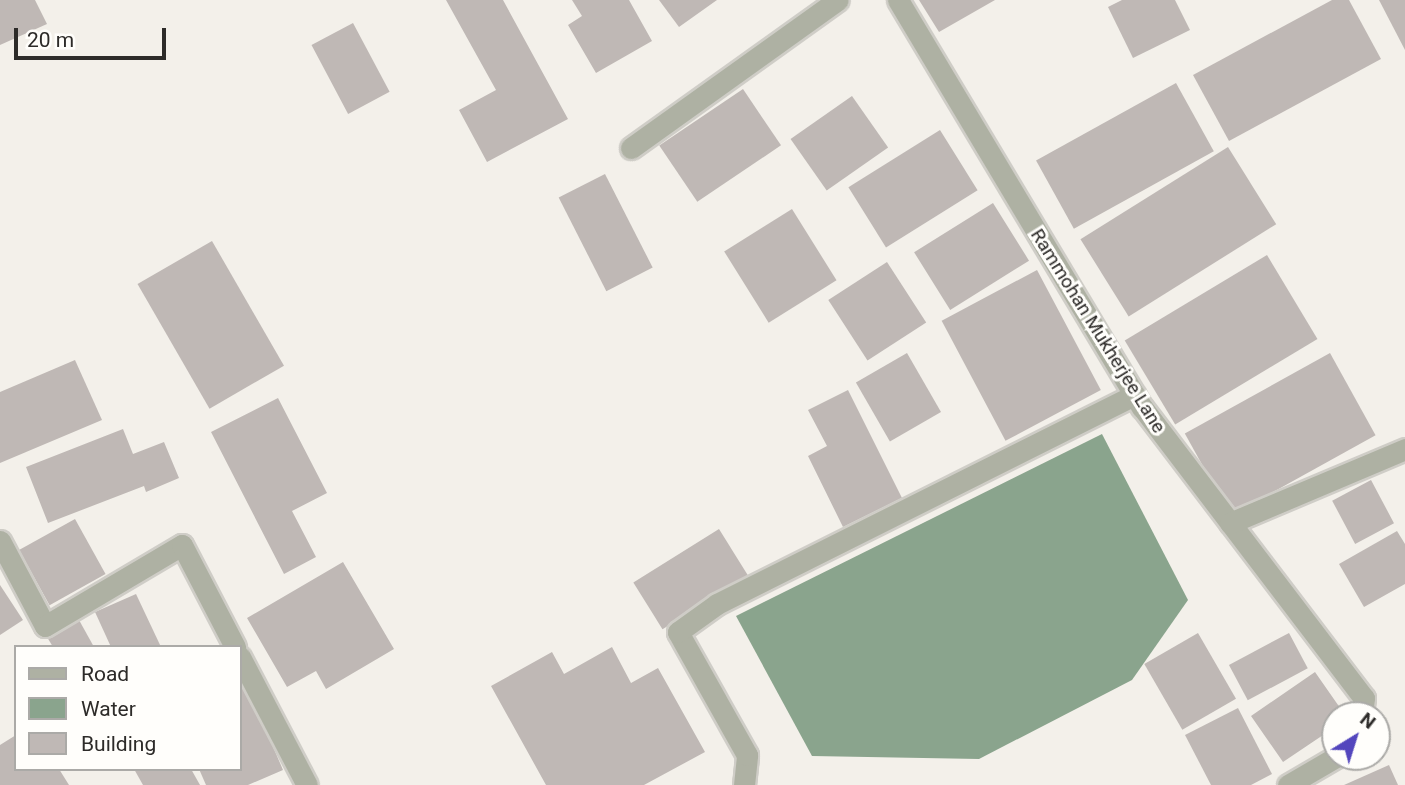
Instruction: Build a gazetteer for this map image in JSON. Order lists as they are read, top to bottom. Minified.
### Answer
{"streets":{"street":["Rammohan Mukherjee Lane"]},"legend":["Road","Water","Building"],"scale_bar":"20 m","north":"top right"}
